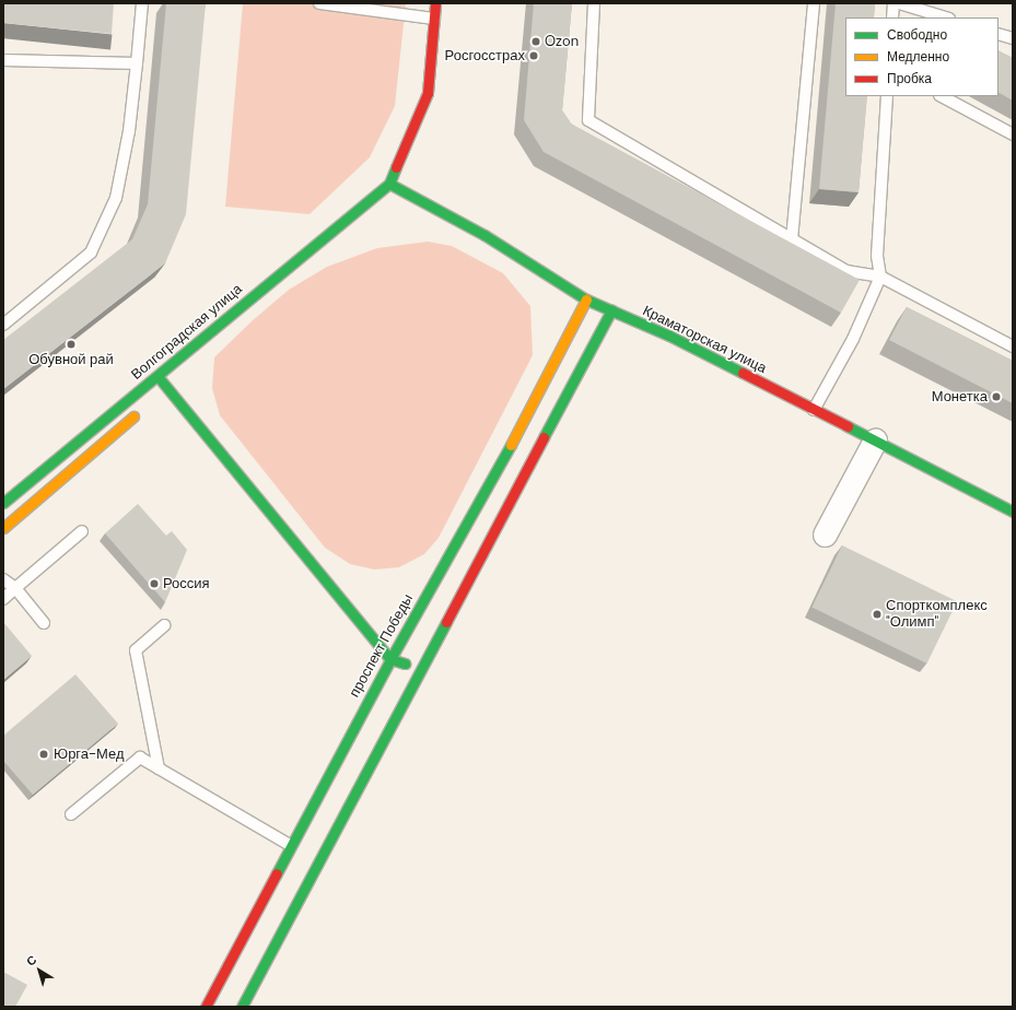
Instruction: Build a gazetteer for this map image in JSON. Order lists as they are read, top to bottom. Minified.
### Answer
{"streets":{"main road":["Волгоградская улица","Краматорская улица","проспект Победы"]},"crossings":[["Волгоградская улица","Краматорская улица"],["Краматорская улица","проспект Победы"]],"places":["Ozon","Росгосстрах","Обувной рай","Монетка","Россия","Спорткомплекс \"Олимп\"","Юрга-Мед"],"legend":["Свободно","Медленно","Пробка"],"north":"top left"}
